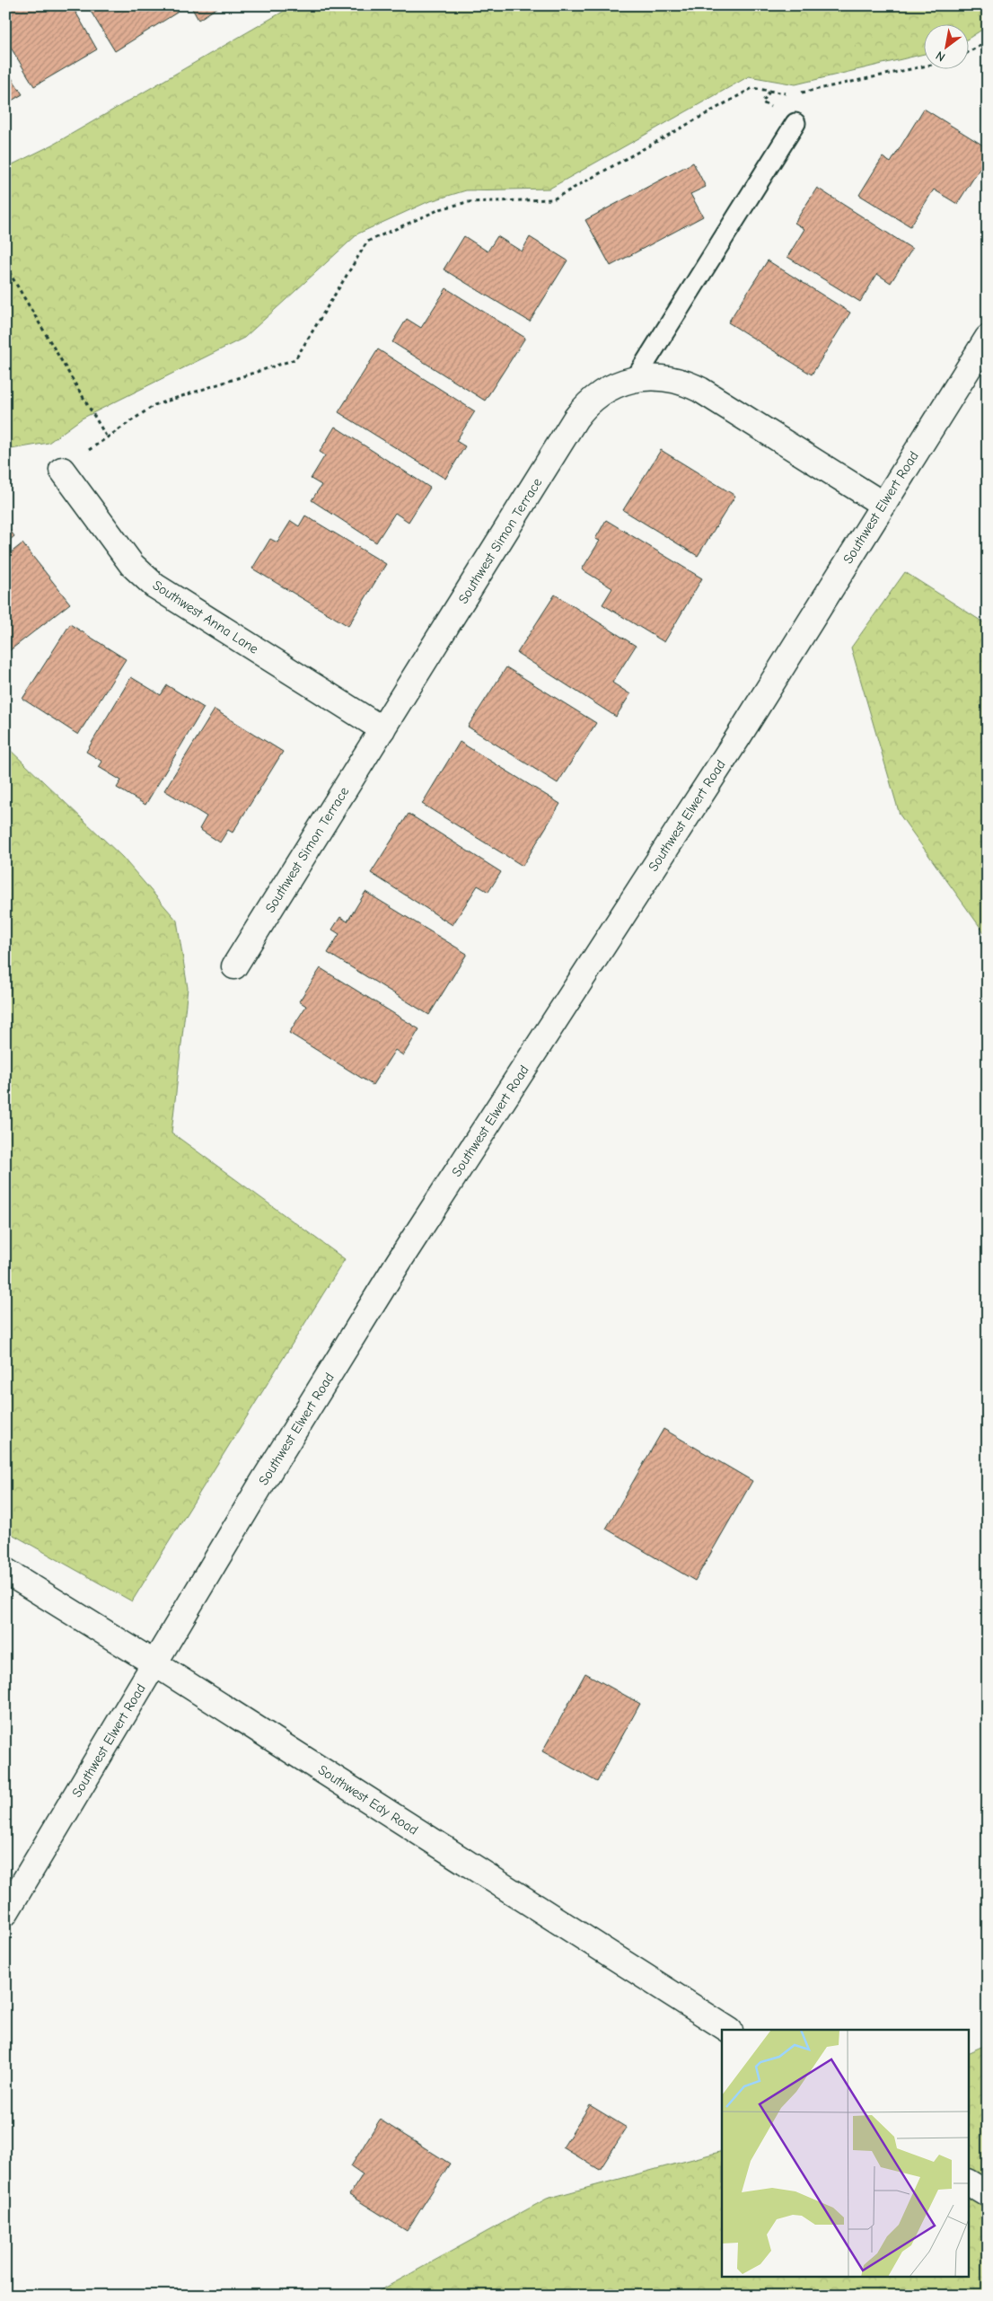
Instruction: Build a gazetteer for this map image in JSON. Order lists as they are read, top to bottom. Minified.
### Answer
{"streets":{"street":["Southwest Elwert Road","Southwest Simon Terrace","Southwest Anna Lane","Southwest Edy Road"]},"crossings":[["Southwest Elwert Road","Southwest Simon Terrace"],["Southwest Elwert Road","Southwest Edy Road"],["Southwest Simon Terrace","Southwest Anna Lane"]],"north":"bottom left"}
